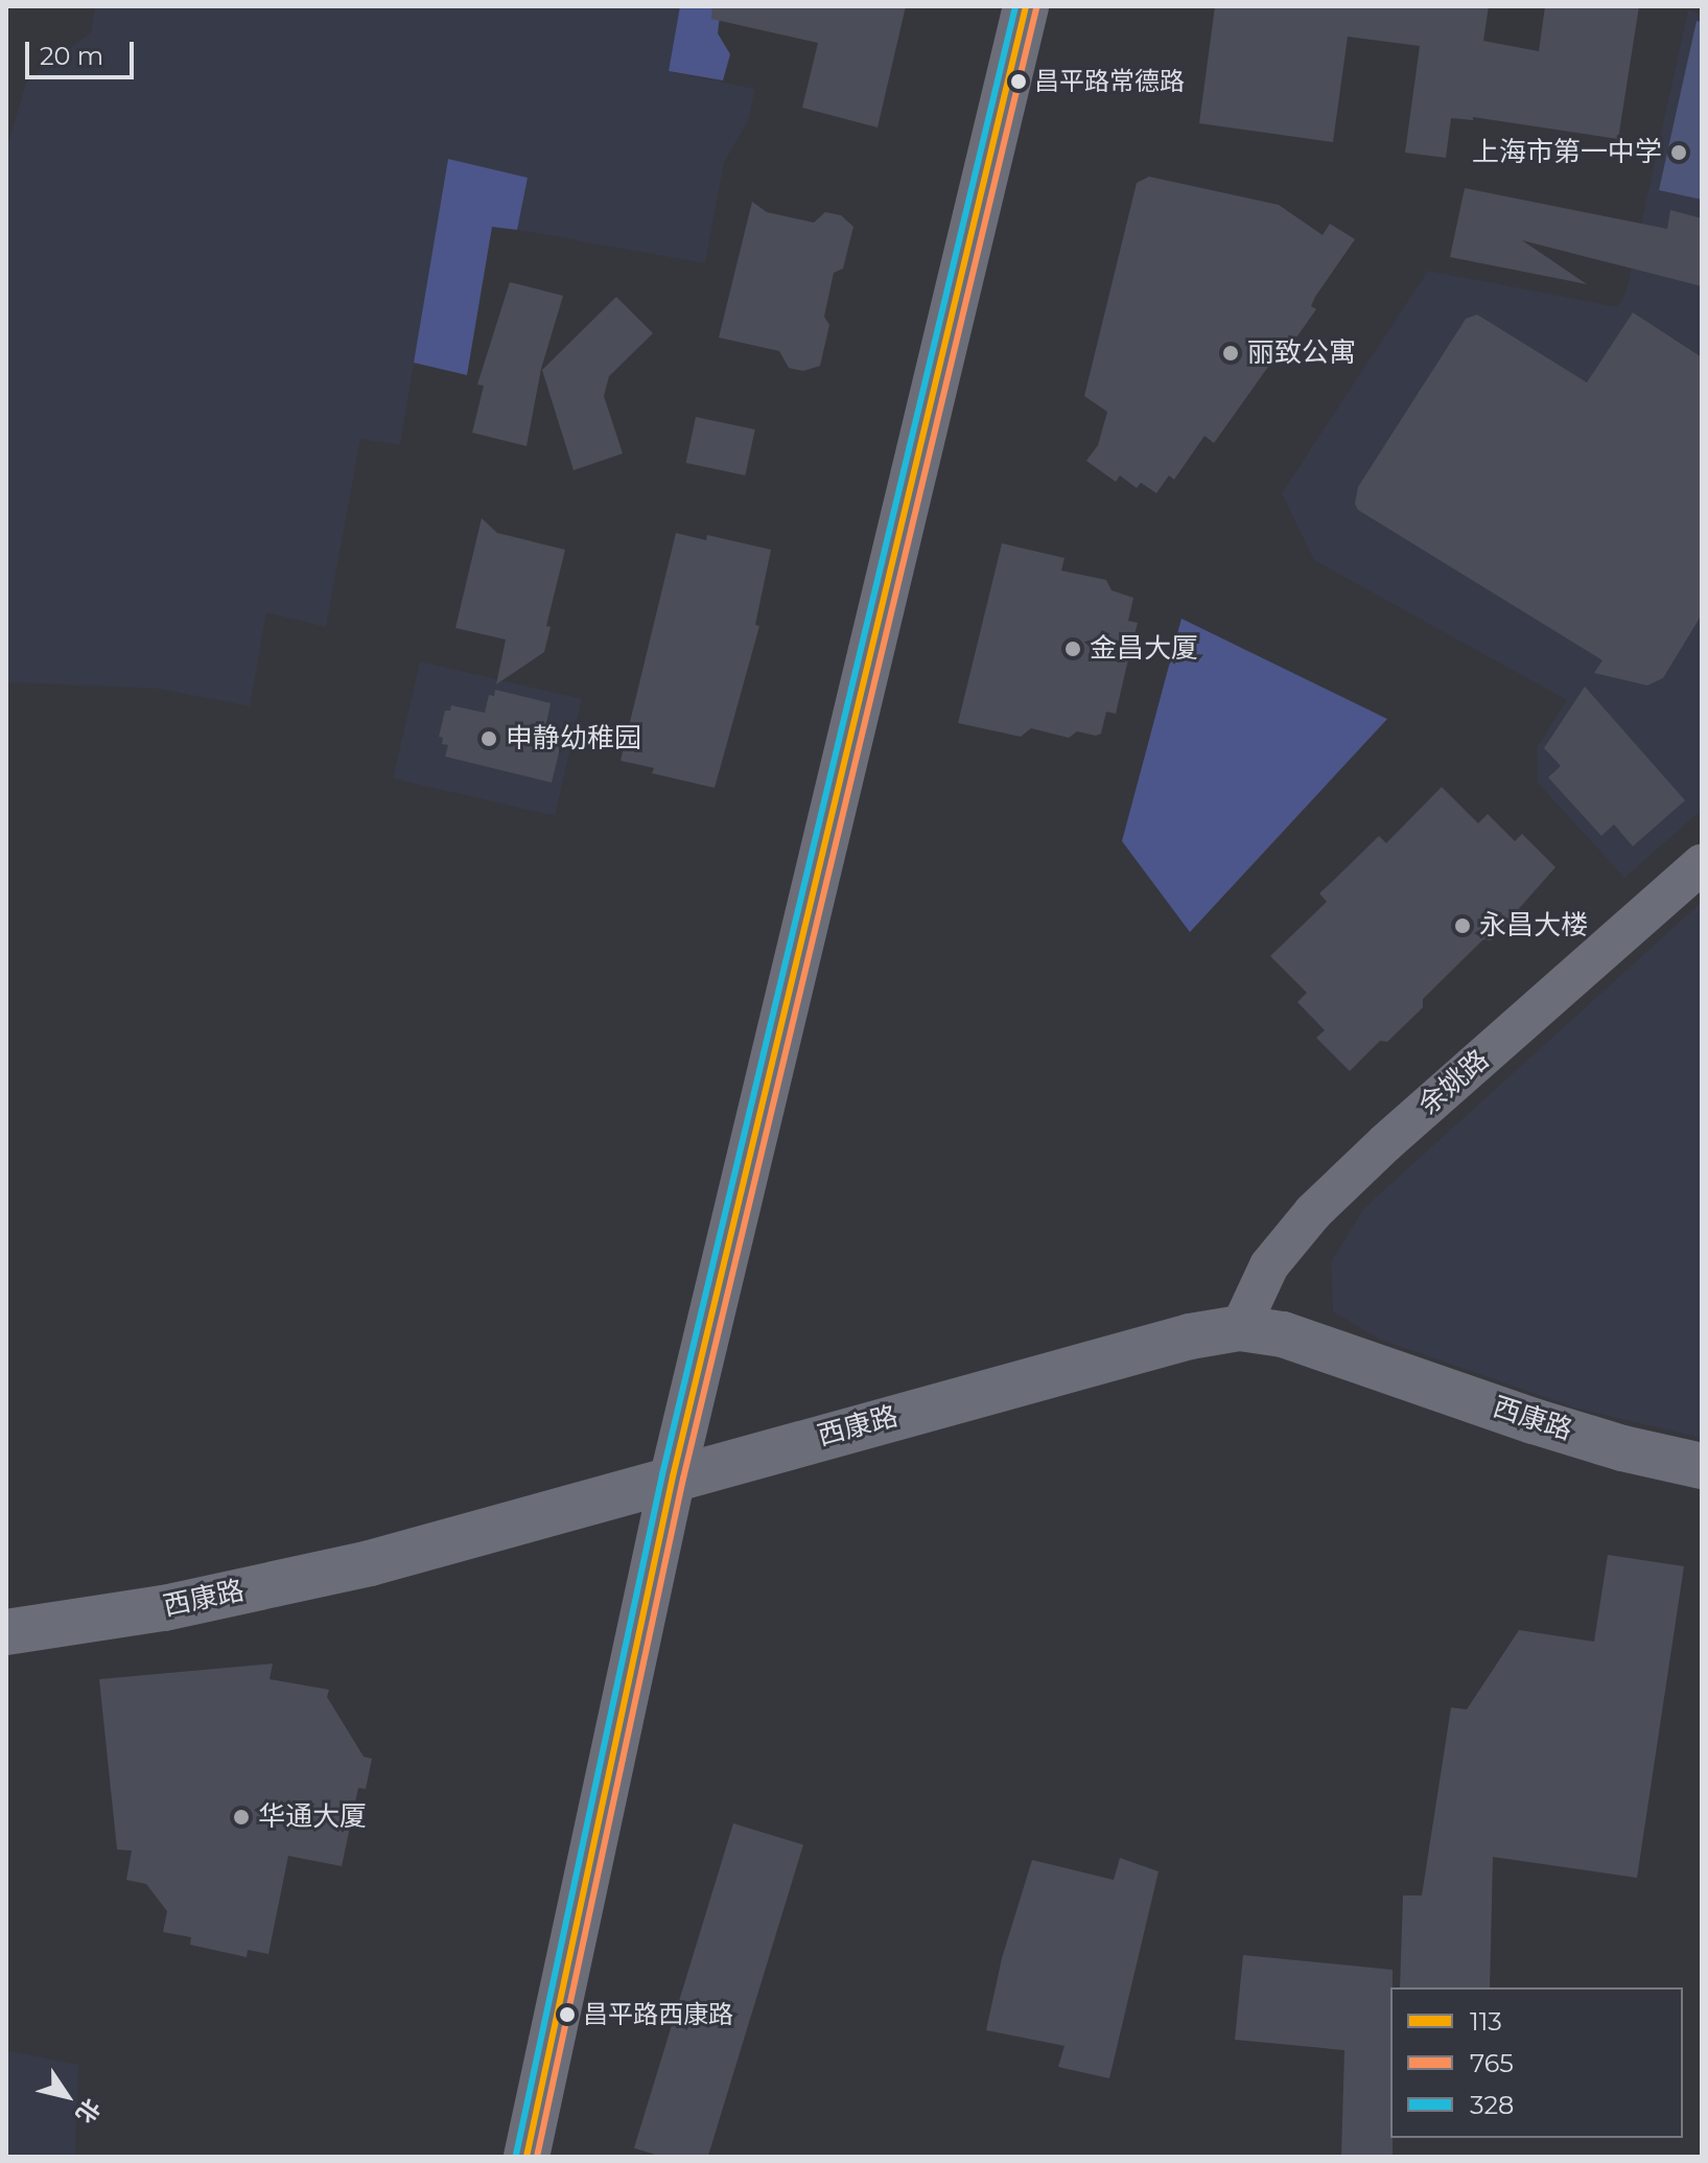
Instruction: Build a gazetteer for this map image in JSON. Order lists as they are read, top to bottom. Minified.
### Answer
{"streets":{"street":["余姚路","西康路"]},"crossings":[["余姚路","西康路"]],"places":["昌平路常德路","上海市第一中学","丽致公寓","金昌大厦","申静幼稚园","永昌大楼","华通大厦","昌平路西康路"],"lines":["transit line 113","transit line 328","transit line 765"],"legend":["113","765","328"],"scale_bar":"20 m","north":"bottom right"}
